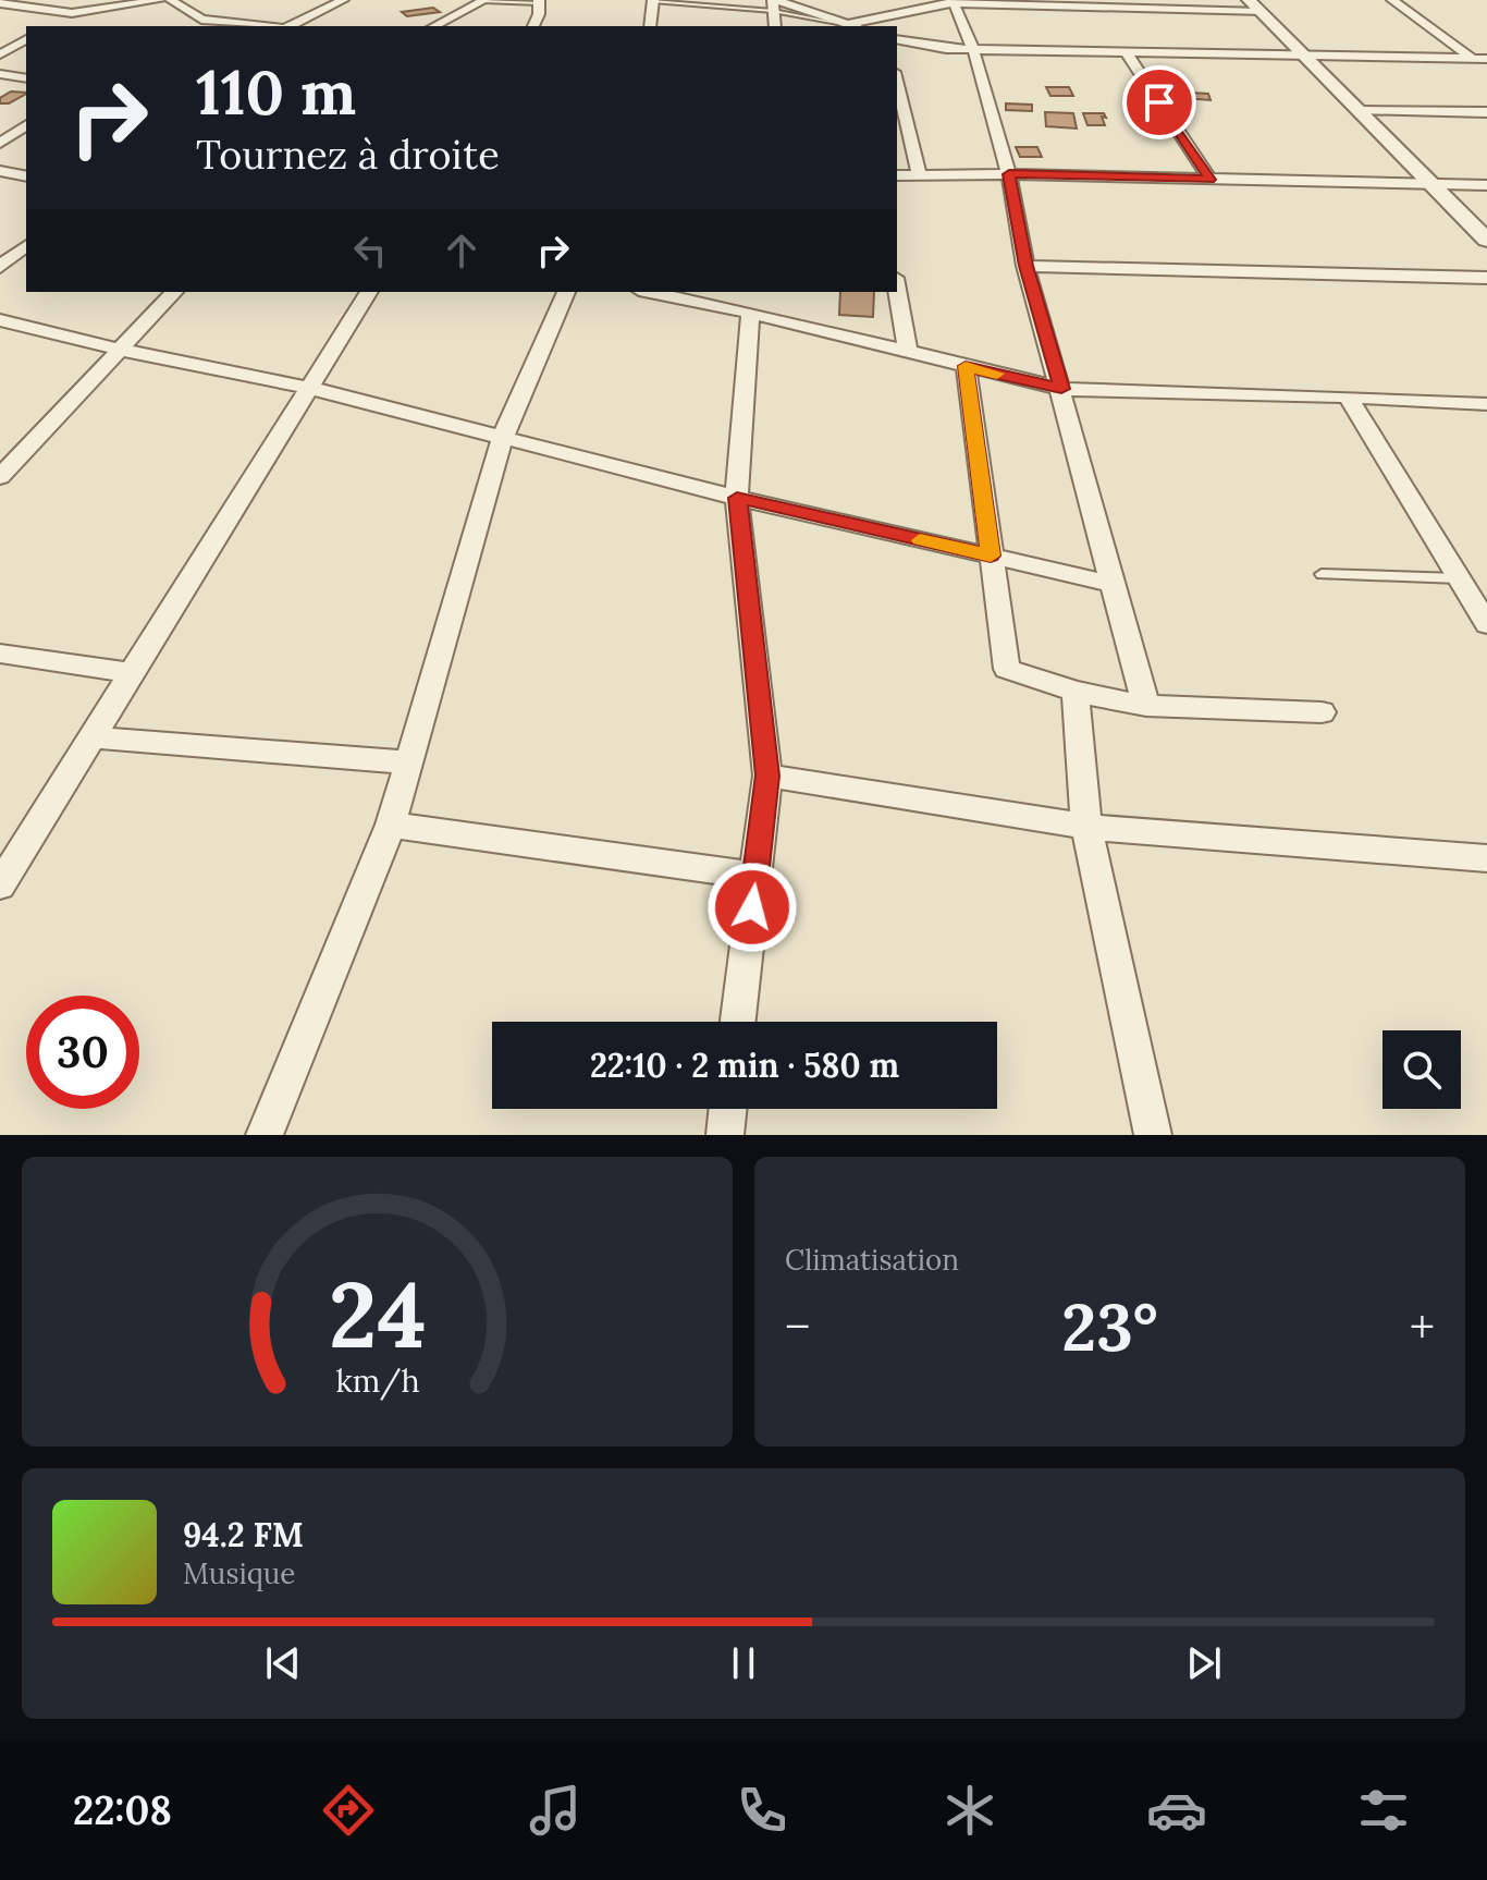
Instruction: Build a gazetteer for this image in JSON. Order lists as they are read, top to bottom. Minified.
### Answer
{"page":{"turn":["110 m","Tournez à droite"],"limit":"30","trip":"22:10 · 2 min · 580 m","tile":"Climatisation","heat":["−","23°","+"],"song":["94.2 FM","Musique"],"tabs":"22:08","gauge":["24","km/h"]}}
